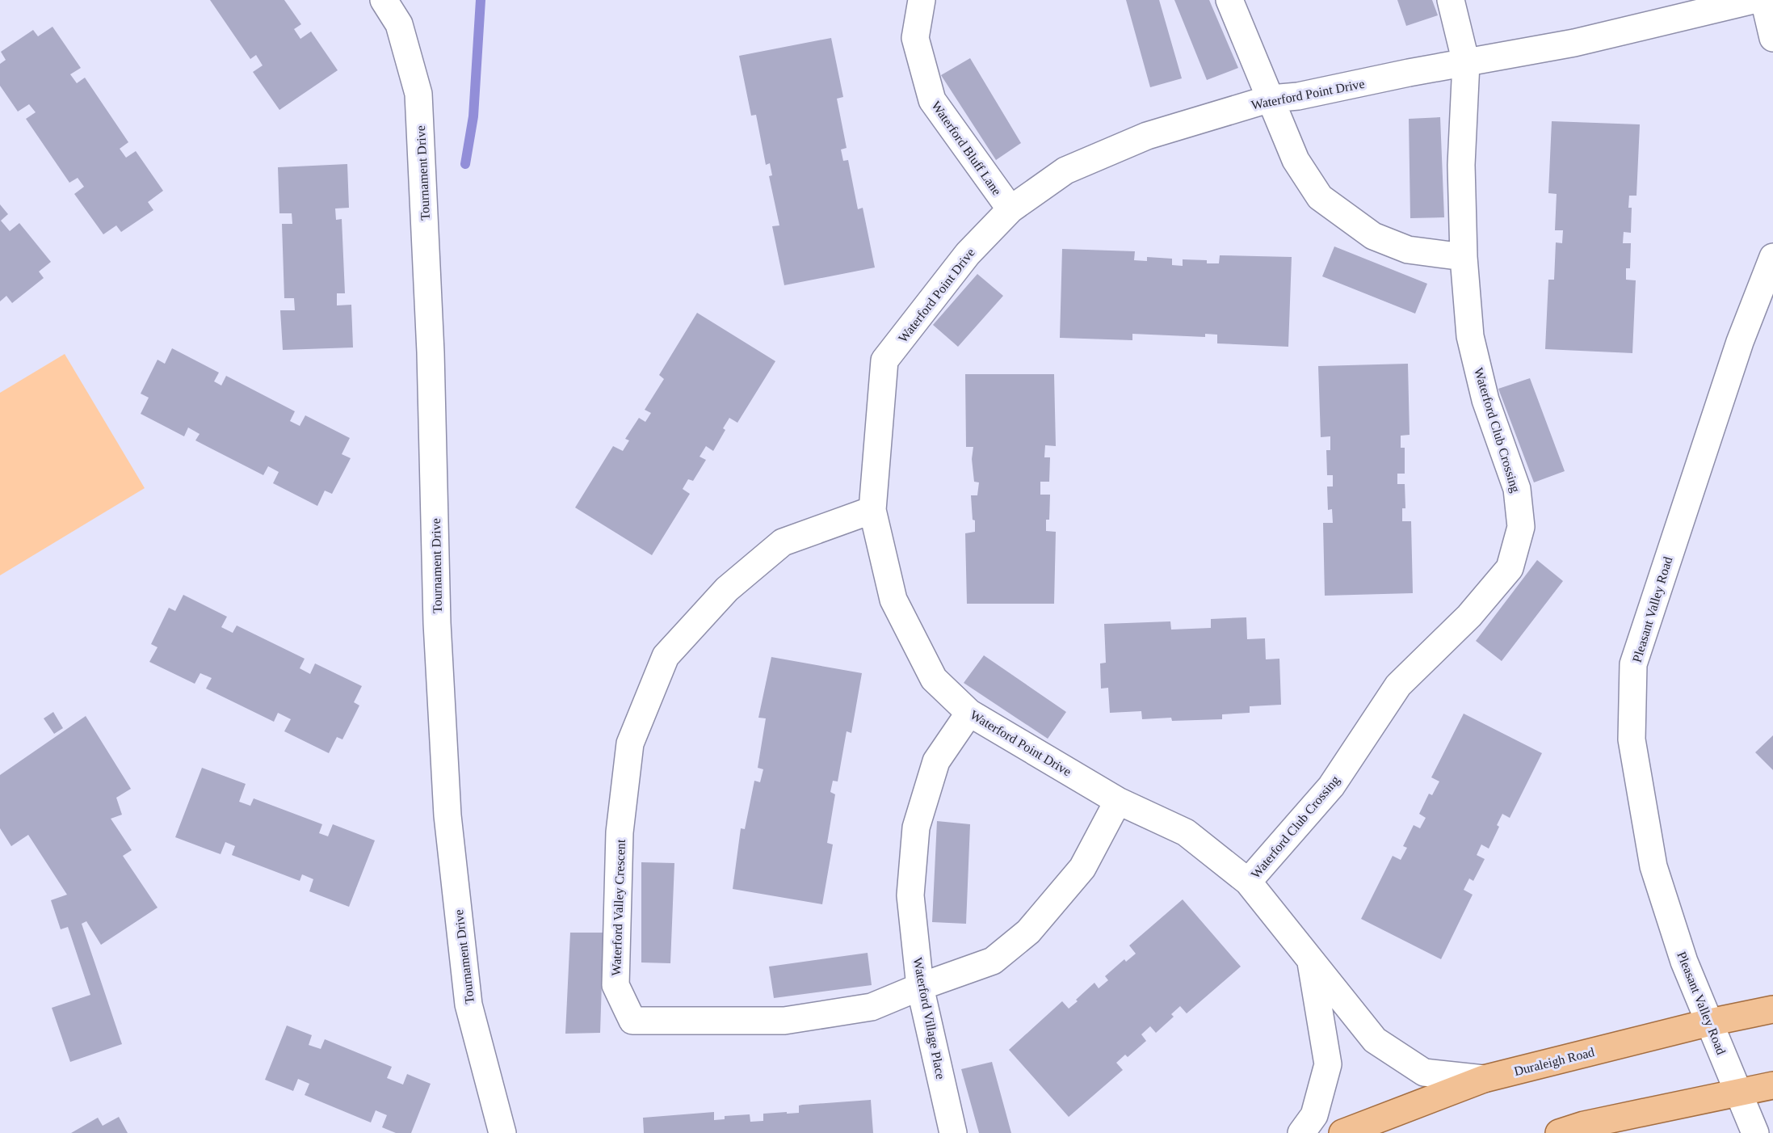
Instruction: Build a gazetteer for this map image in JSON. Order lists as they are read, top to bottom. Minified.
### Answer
{"streets":{"main road":["Duraleigh Road"],"street":["Waterford Point Drive","Waterford Bluff Lane","Tournament Drive","Waterford Club Crossing","Pleasant Valley Road","Waterford Valley Crescent","Waterford Village Place"]},"crossings":[["Waterford Point Drive","Waterford Bluff Lane"],["Waterford Point Drive","Waterford Club Crossing"],["Waterford Point Drive","Waterford Valley Crescent"],["Waterford Point Drive","Waterford Village Place"],["Waterford Point Drive","Duraleigh Road"],["Pleasant Valley Road","Duraleigh Road"],["Waterford Valley Crescent","Waterford Village Place"]]}
